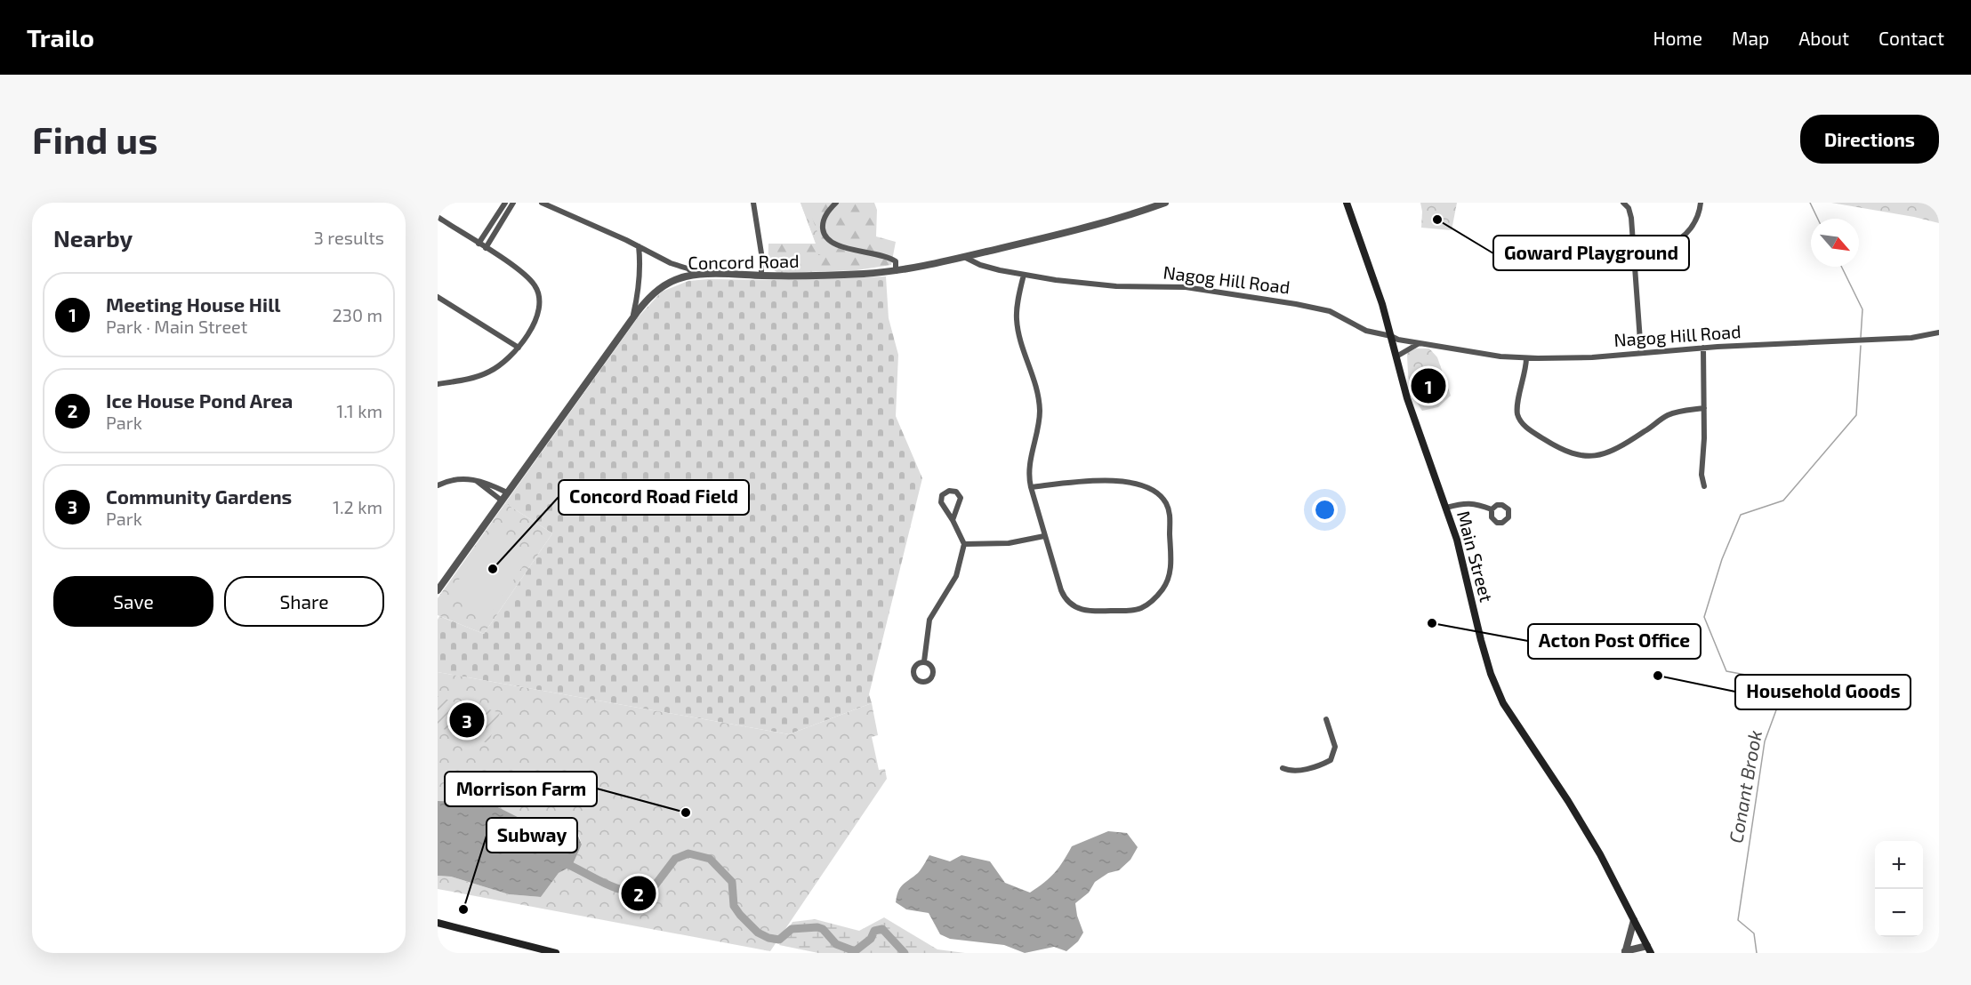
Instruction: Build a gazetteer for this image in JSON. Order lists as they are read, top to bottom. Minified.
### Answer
{"streets":{"main road":["Main Street"],"street":["Concord Road","Nagog Hill Road"]},"crossings":[["Concord Road","Nagog Hill Road"],["Nagog Hill Road","Main Street"]],"water":["Conant Brook"],"places":["Goward Playground","Concord Road Field","Acton Post Office","Household Goods","Morrison Farm","Subway"],"north":"bottom right","page":{"header":"Trailo","nav":["Home","Map","About","Contact"],"buttons":["Directions",["Save","Share"]],"title":"Find us","heading":["Nearby","3 results"],"list":[{"mark":"1","name":"Meeting House Hill","note":"Park · Main Street","value":"230 m"},{"mark":"2","name":"Ice House Pond Area","note":"Park","value":"1.1 km"},{"mark":"3","name":"Community Gardens","note":"Park","value":"1.2 km"}],"pins":["1","3","2"],"map_buttons":["+","−"]}}
